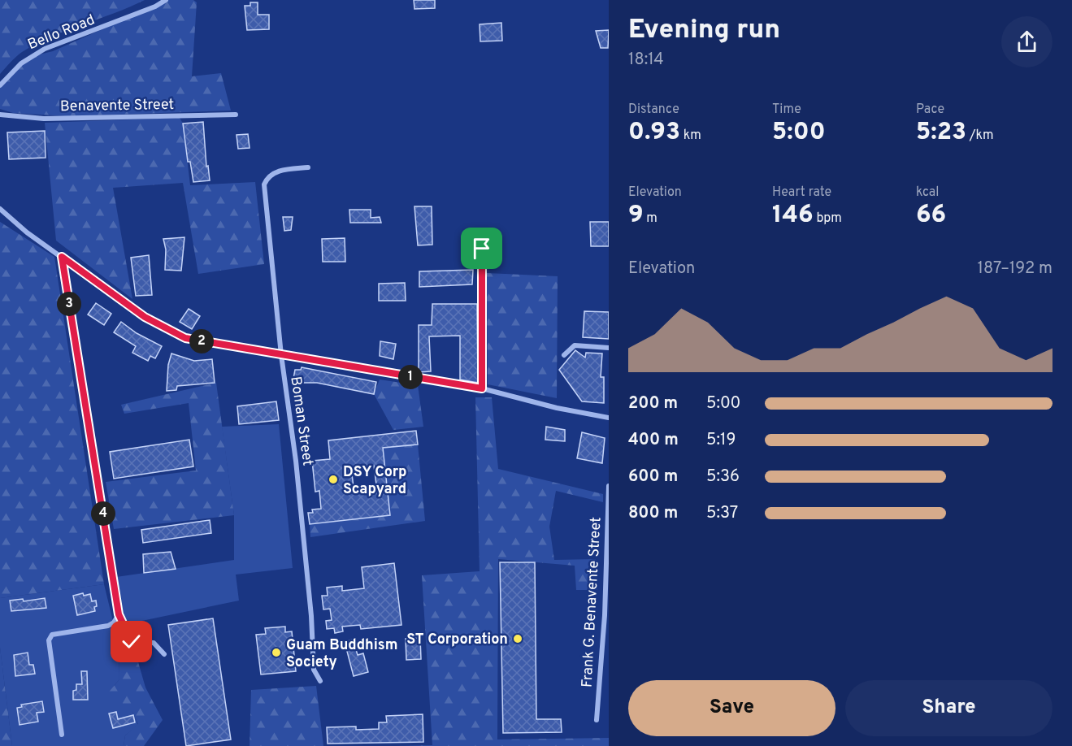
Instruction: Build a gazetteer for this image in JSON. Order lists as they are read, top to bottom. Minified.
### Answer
{"streets":{"street":["Bello Road","Benavente Street","Boman Street","Frank G. Benavente Street"]},"places":["DSY Corp Scapyard","ST Corporation","Guam Buddhism Society"],"page":{"heading":["Evening run","18:14"],"stats":[["Distance","0.93 km"],["Time","5:00"],["Pace","5:23 /km"],["Elevation","9 m"],["Heart rate","146 bpm"],["kcal","66"]],"chart":["Elevation","187–192 m"],"pins":["3","2","1","4"],"list":[{"name":"200 m","note":"5:00"},{"name":"400 m","note":"5:19"},{"name":"600 m","note":"5:36"},{"name":"800 m","note":"5:37"}],"buttons":["Save","Share"]}}
